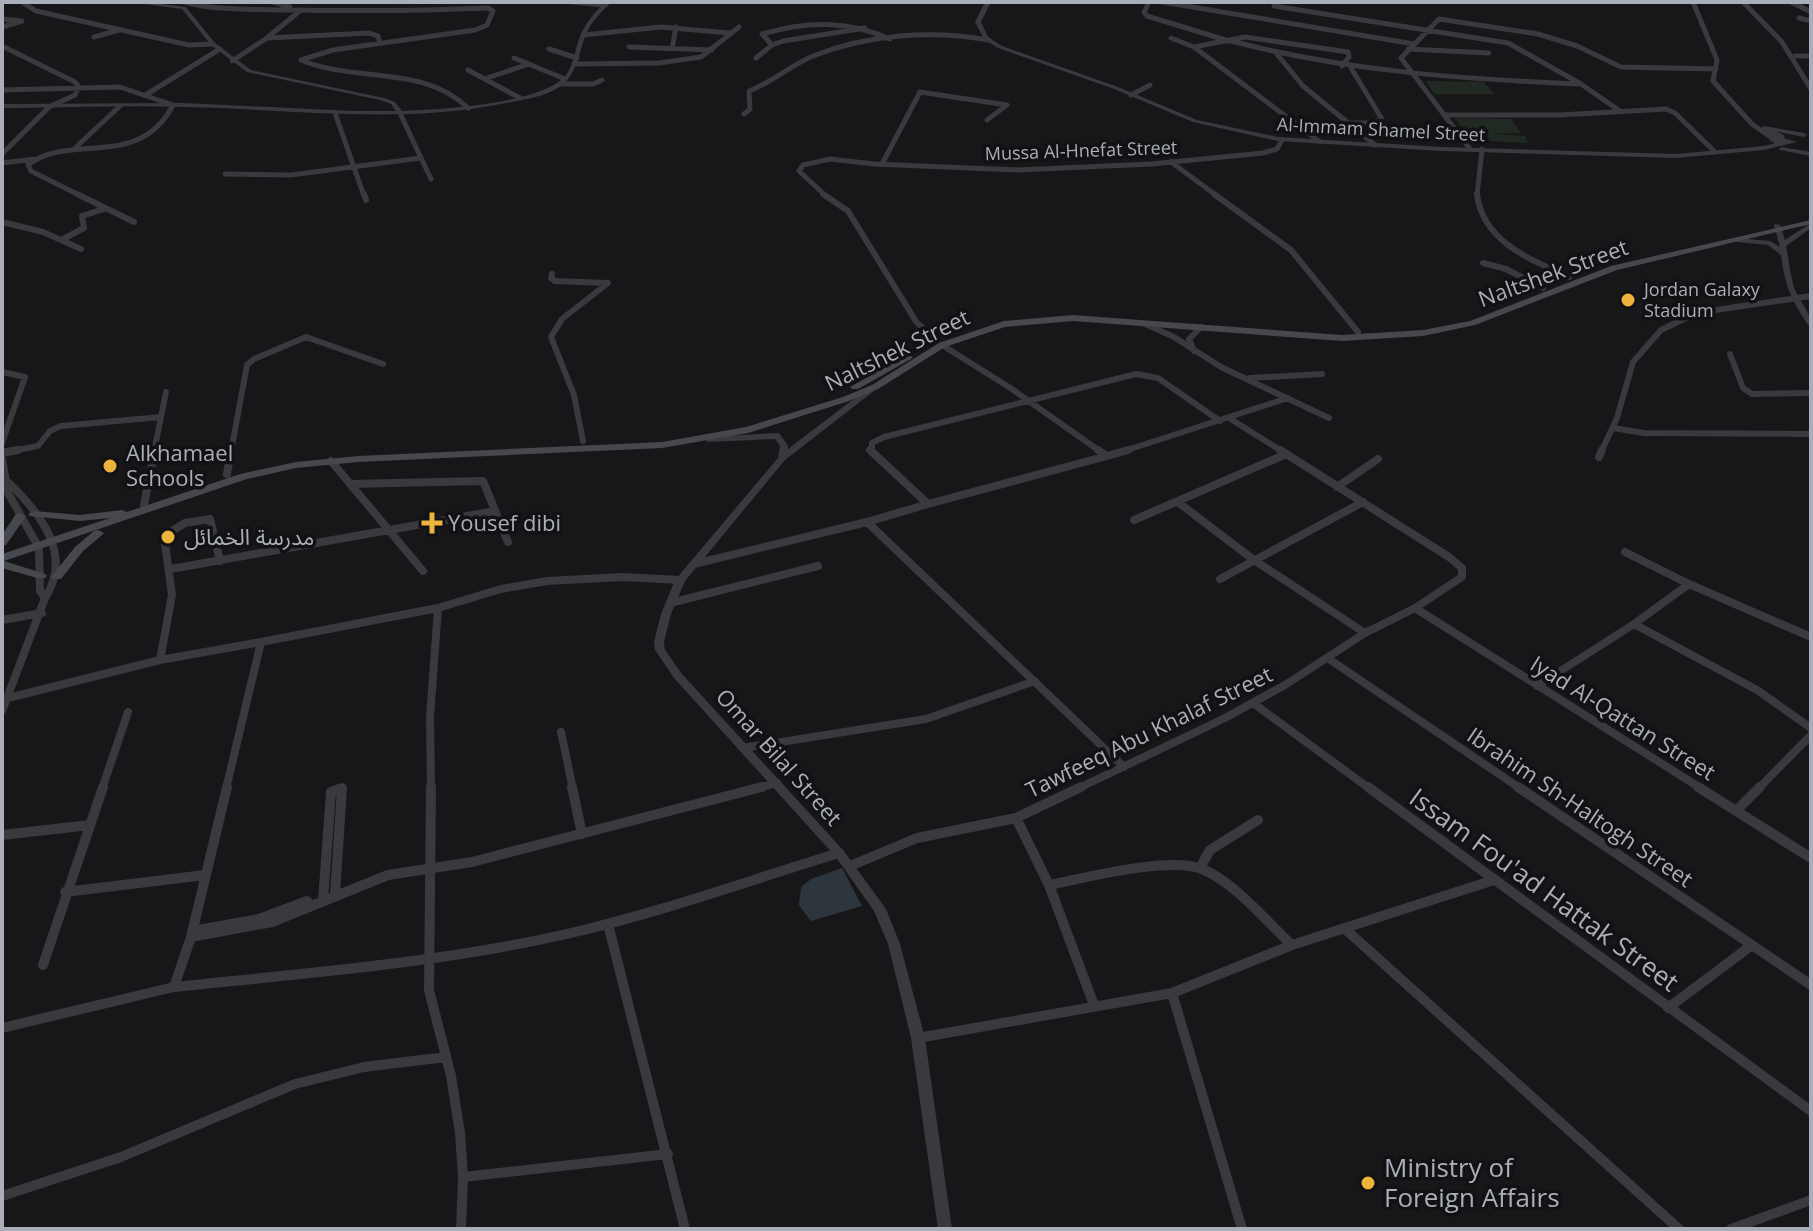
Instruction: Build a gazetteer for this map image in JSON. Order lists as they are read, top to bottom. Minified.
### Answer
{"streets":{"main road":["Naltshek Street"],"street":["Al-Immam Shamel Street","Mussa Al-Hnefat Street","Iyad Al-Qattan Street","Tawfeeq Abu Khalaf Street","Omar Bilal Street","Ibrahim Sh-Haltogh Street","Issam Fou'ad Hattak Street"]},"crossings":[["Al-Immam Shamel Street","Mussa Al-Hnefat Street"],["Mussa Al-Hnefat Street","Naltshek Street"],["Naltshek Street","Omar Bilal Street"],["Iyad Al-Qattan Street","Tawfeeq Abu Khalaf Street"],["Tawfeeq Abu Khalaf Street","Ibrahim Sh-Haltogh Street"],["Tawfeeq Abu Khalaf Street","Issam Fou'ad Hattak Street"]],"places":{"other":["Jordan Galaxy Stadium","Alkhamael Schools","مدرسة الخمائل","Ministry of Foreign Affairs"],"health":["Yousef dibi"]}}
